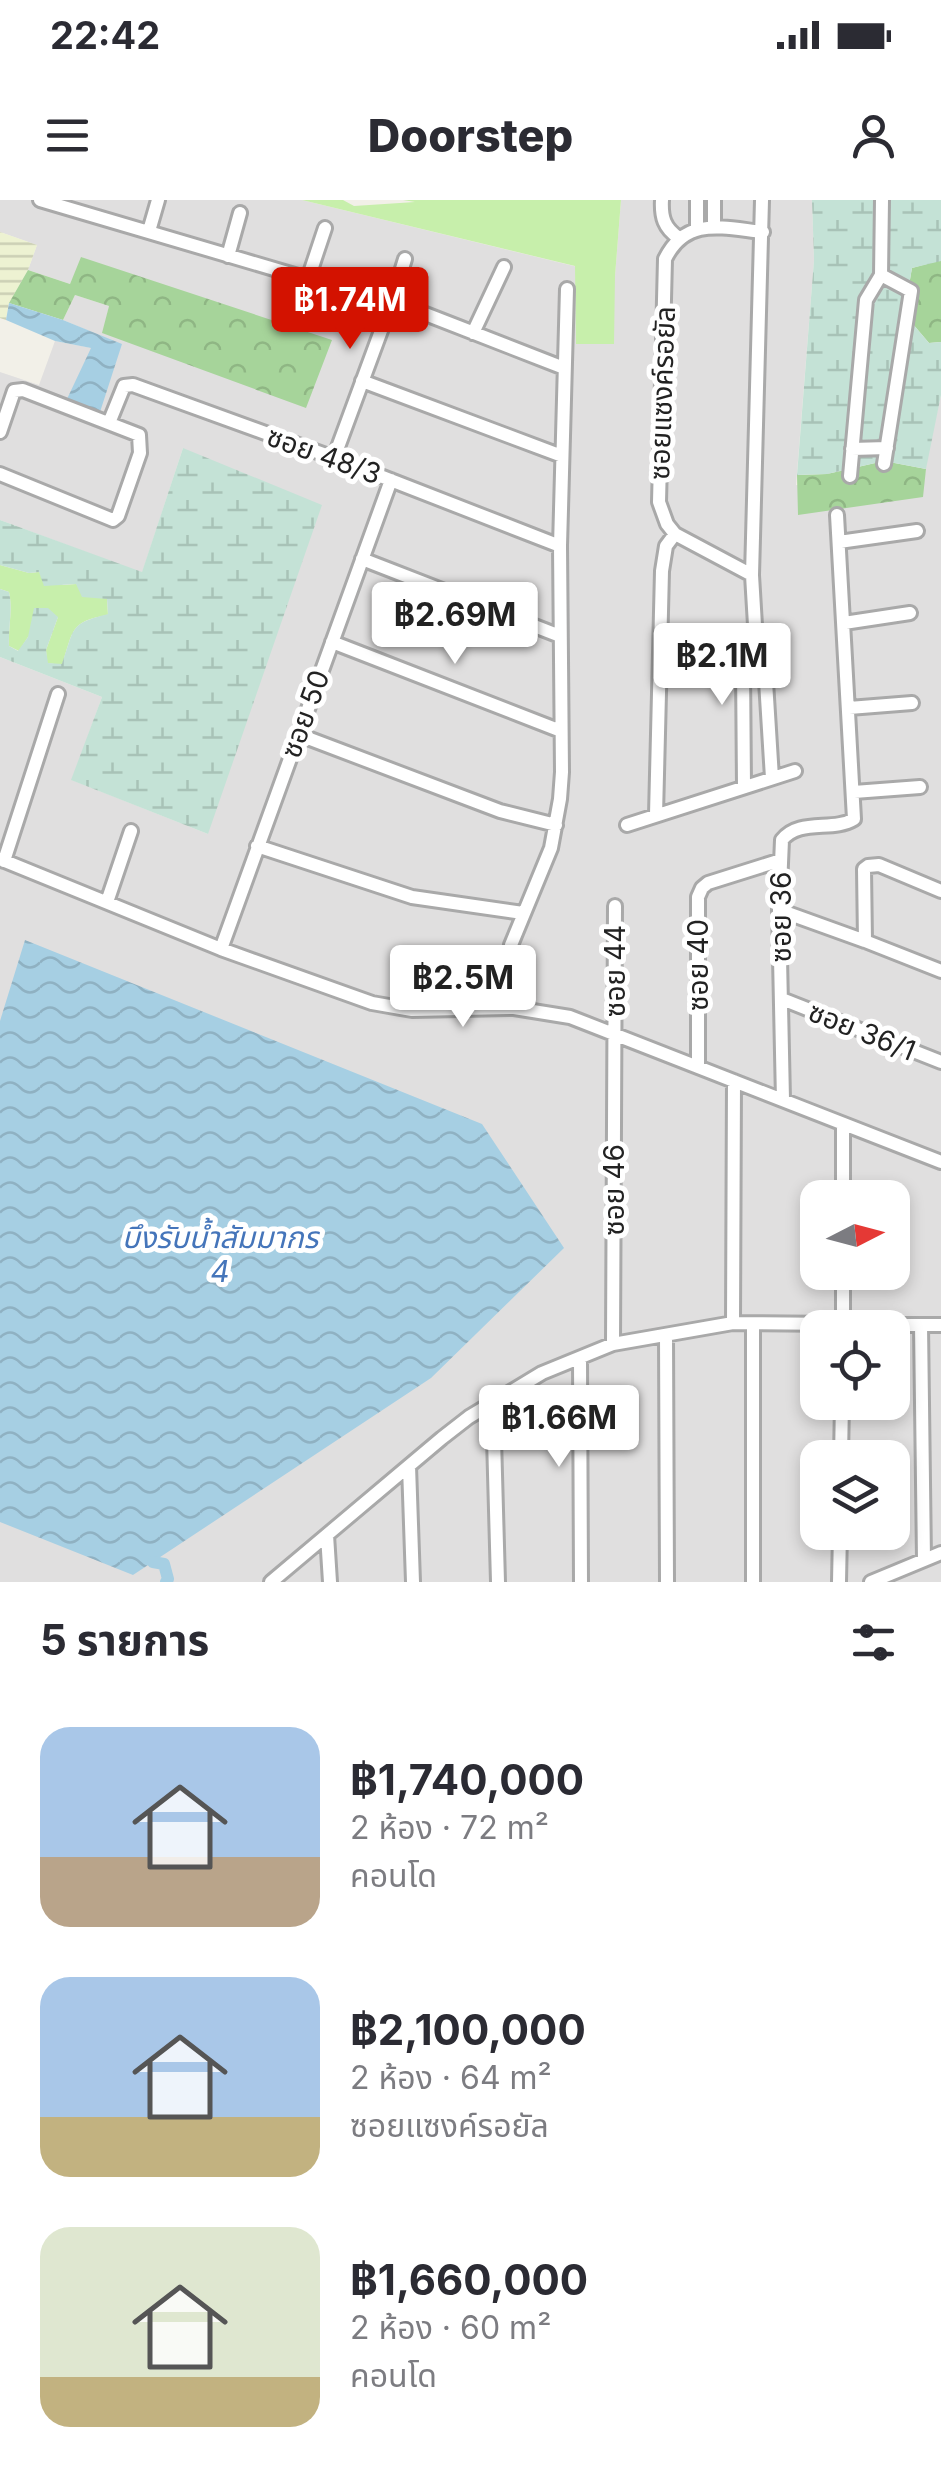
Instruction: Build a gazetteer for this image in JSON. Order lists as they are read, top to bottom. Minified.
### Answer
{"streets":{"street":["ซอยแซงค์รอยัล","ซอย 48/3","ซอย 50","ซอย 36","ซอย 40","ซอย 44","ซอย 36/1","ซอย 46"]},"crossings":[["ซอย 48/3","ซอย 50"],["ซอย 36","ซอย 40"],["ซอย 36","ซอย 36/1"],["ซอย 44","ซอย 46"]],"water":["บึงรับน้ำสัมมากร 4"],"north":"right","page":{"status":"22:42","header":"Doorstep","price":["฿1.74M","฿2.69M","฿2.1M","฿2.5M","฿1.66M"],"heading":"5 รายการ","list":[{"name":"฿1,740,000","note":"2 ห้อง · 72 m² · คอนโด"},{"name":"฿2,100,000","note":"2 ห้อง · 64 m² · ซอยแซงค์รอยัล"},{"name":"฿1,660,000","note":"2 ห้อง · 60 m² · คอนโด"}]}}
